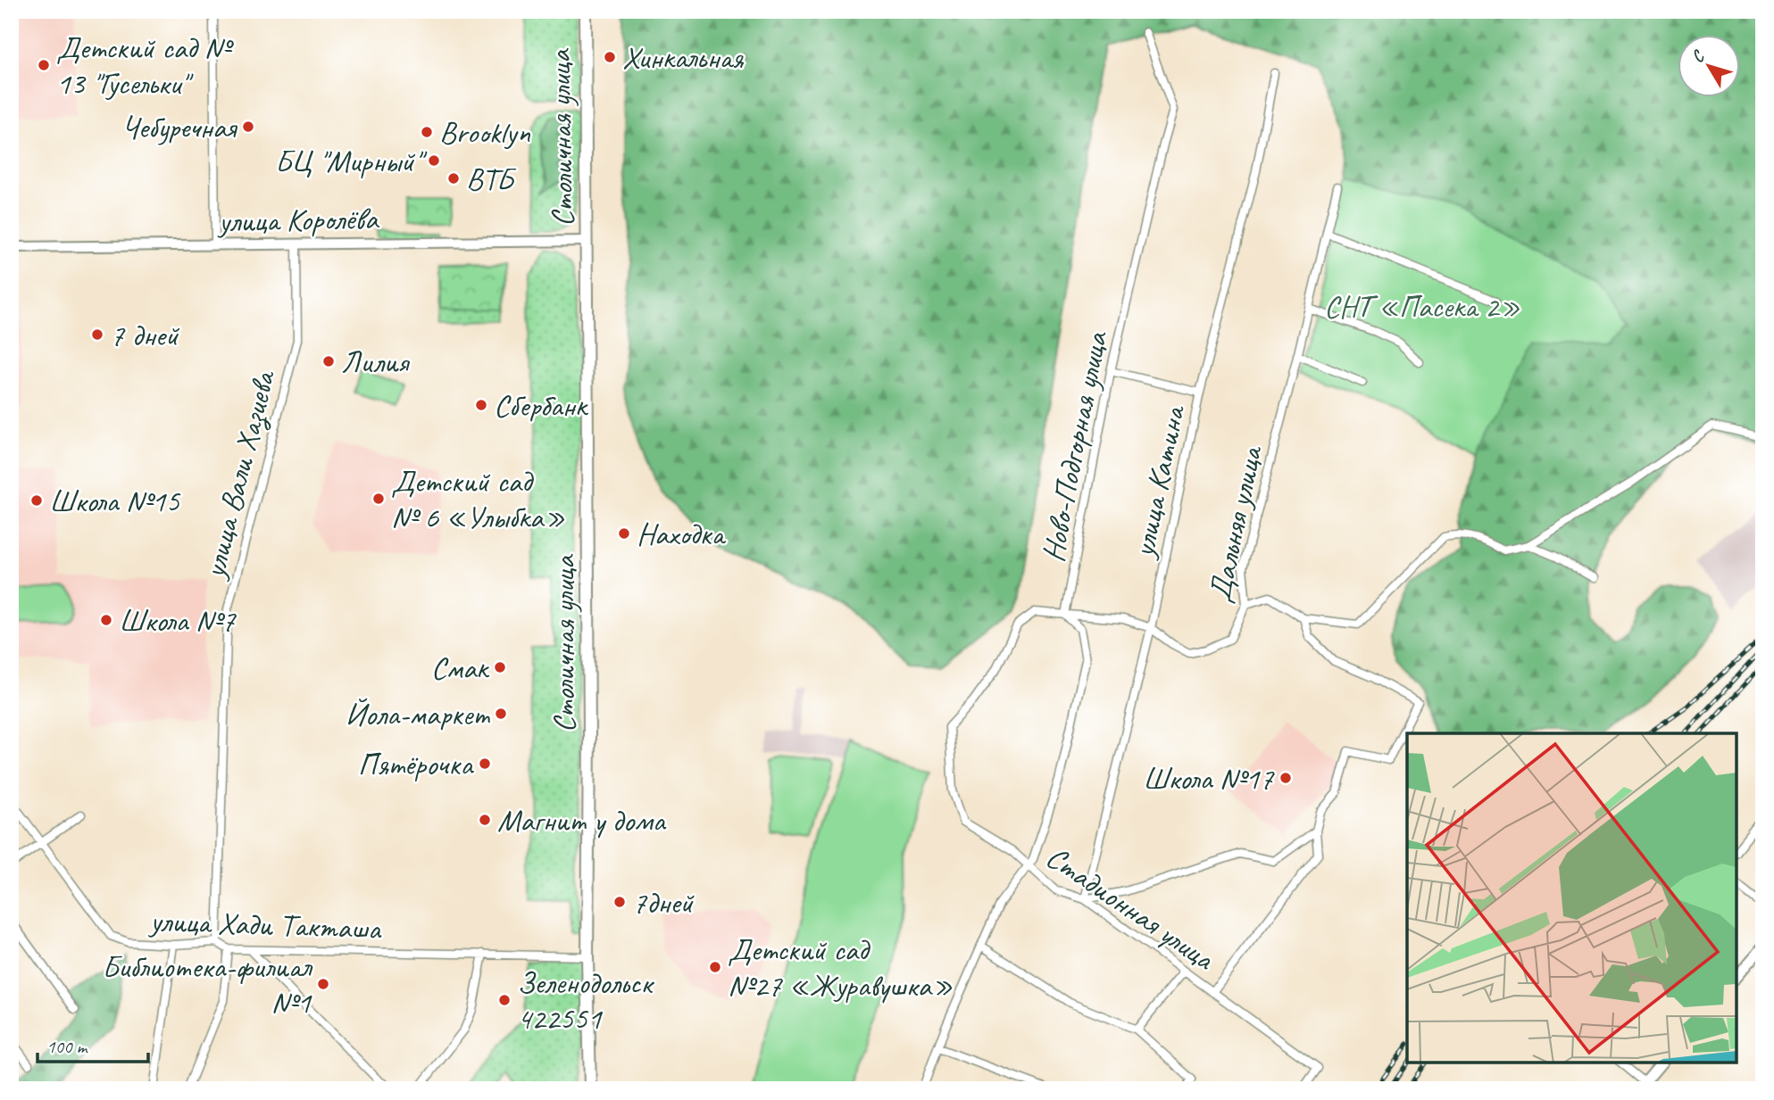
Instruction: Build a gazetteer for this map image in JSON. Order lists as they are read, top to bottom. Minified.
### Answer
{"streets":{"main road":["Столичная улица"],"street":["улица Королёва","Ново-Подгорная улица","улица Вали Хазиева","улица Катина","Дальняя улица","Стадионная улица","улица Хади Такташа"]},"crossings":[["Столичная улица","улица Королёва"],["Столичная улица","улица Хади Такташа"],["улица Королёва","улица Вали Хазиева"],["Ново-Подгорная улица","Дальняя улица"],["улица Вали Хазиева","улица Хади Такташа"],["улица Катина","Дальняя улица"],["улица Катина","Стадионная улица"],["Дальняя улица","Стадионная улица"]],"parks":["СНТ «Пасека 2»"],"places":["Хинкальная","Детский сад № 13 \"Гусельки\"","Чебуречная","Brooklyn","БЦ \"Мирный\"","ВТБ","7 дней","Лилия","Сбербанк","Детский сад № 6 «Улыбка»","Школа №15","Находка","Школа №7","Смак","Йола-маркет","Пятёрочка","Школа №17","Магнит у дома","7дней","Детский сад №27 «Журавушка»","Библиотека-филиал №1","Зеленодольск 422551"],"scale_bar":"100 m","north":"top left"}
